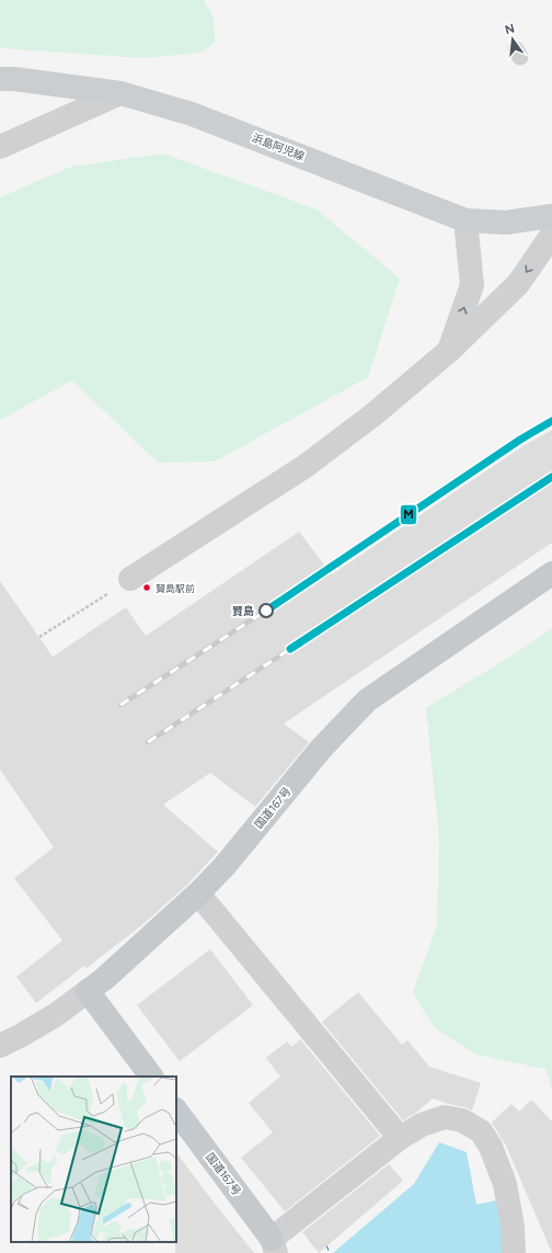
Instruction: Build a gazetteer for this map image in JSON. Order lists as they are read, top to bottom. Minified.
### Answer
{"streets":{"highway":["国道167号"],"main road":["浜島阿児線"]},"places":["賢島駅前","賢島"],"lines":["transit line M"],"north":"top"}
